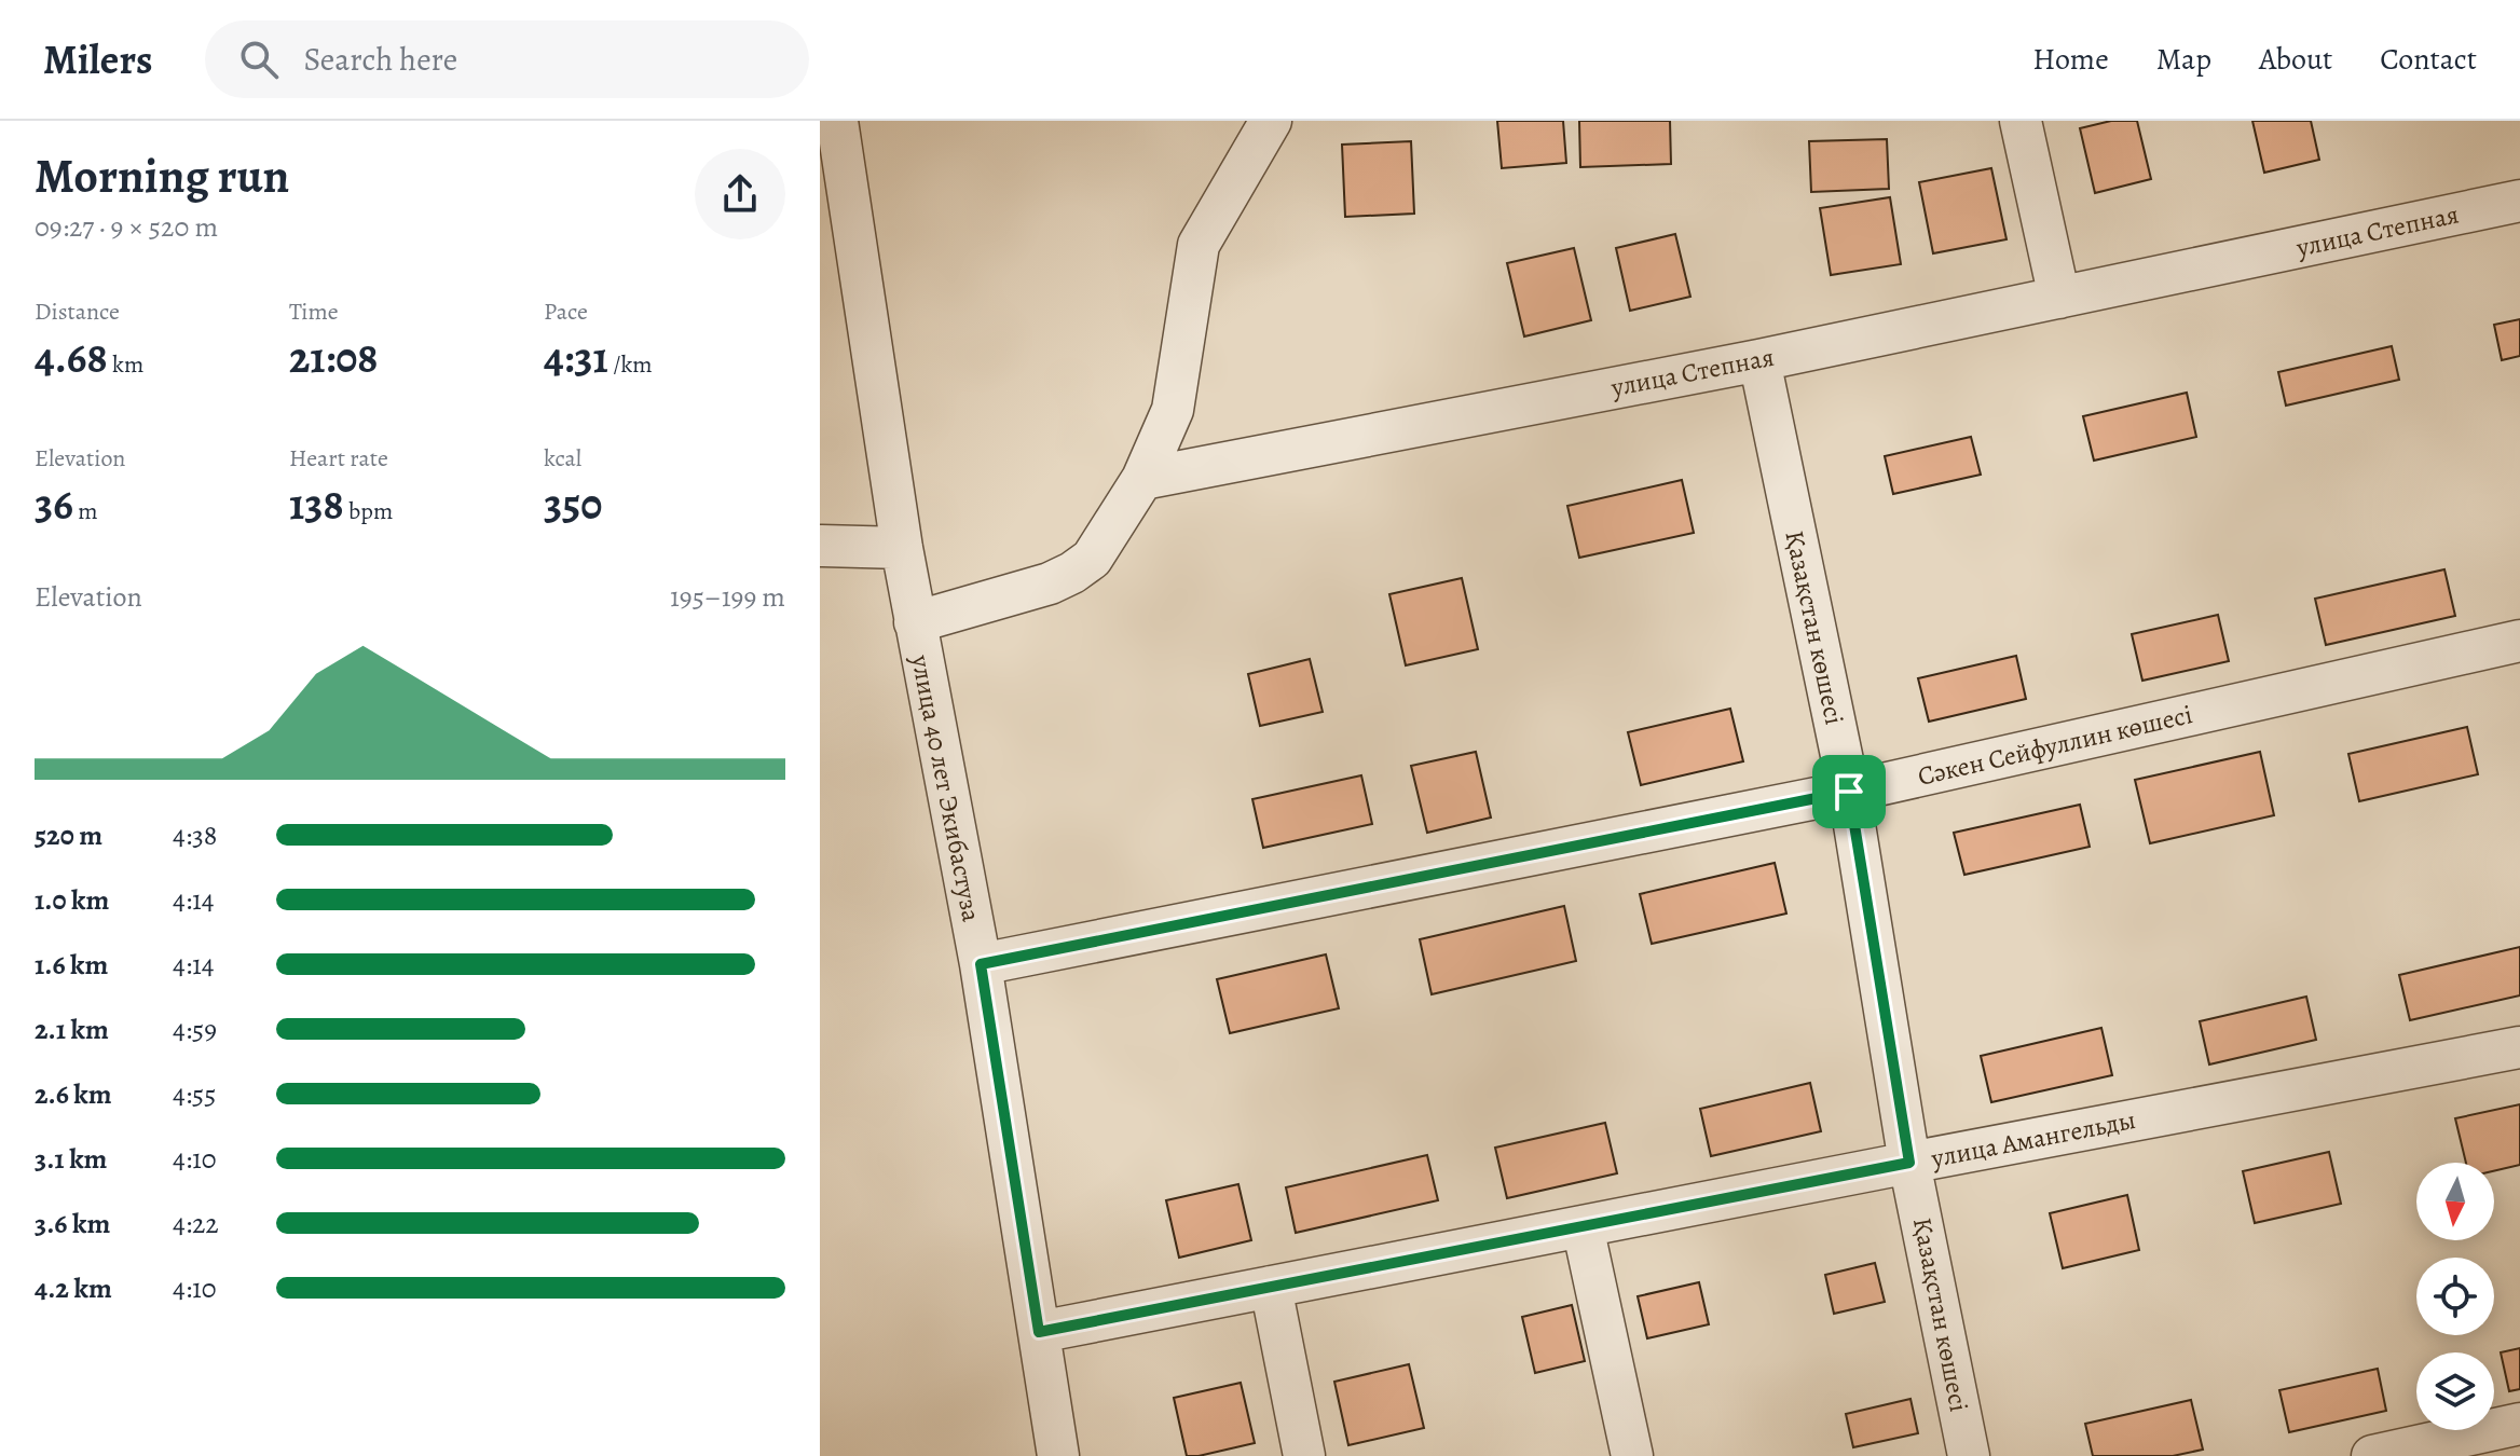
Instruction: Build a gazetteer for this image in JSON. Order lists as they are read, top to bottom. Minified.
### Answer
{"streets":{"street":["улица Степная","Қазақстан көшесі","Сәкен Сейфуллин көшесі","улица 40 лет Экибастуза","улица Амангельды"]},"crossings":[["улица Степная","Қазақстан көшесі"],["Қазақстан көшесі","Сәкен Сейфуллин көшесі"],["Қазақстан көшесі","улица Амангельды"],["Сәкен Сейфуллин көшесі","улица 40 лет Экибастуза"],["улица 40 лет Экибастуза","улица Амангельды"]],"north":"bottom","page":{"header":"Milers","search":"Search here","nav":["Home","Map","About","Contact"],"heading":["Morning run","09:27 · 9 × 520 m"],"stats":[["Distance","4.68 km"],["Time","21:08"],["Pace","4:31 /km"],["Elevation","36 m"],["Heart rate","138 bpm"],["kcal","350"]],"chart":["Elevation","195–199 m"],"list":[{"name":"520 m","note":"4:38"},{"name":"1.0 km","note":"4:14"},{"name":"1.6 km","note":"4:14"},{"name":"2.1 km","note":"4:59"},{"name":"2.6 km","note":"4:55"},{"name":"3.1 km","note":"4:10"},{"name":"3.6 km","note":"4:22"},{"name":"4.2 km","note":"4:10"}]}}
